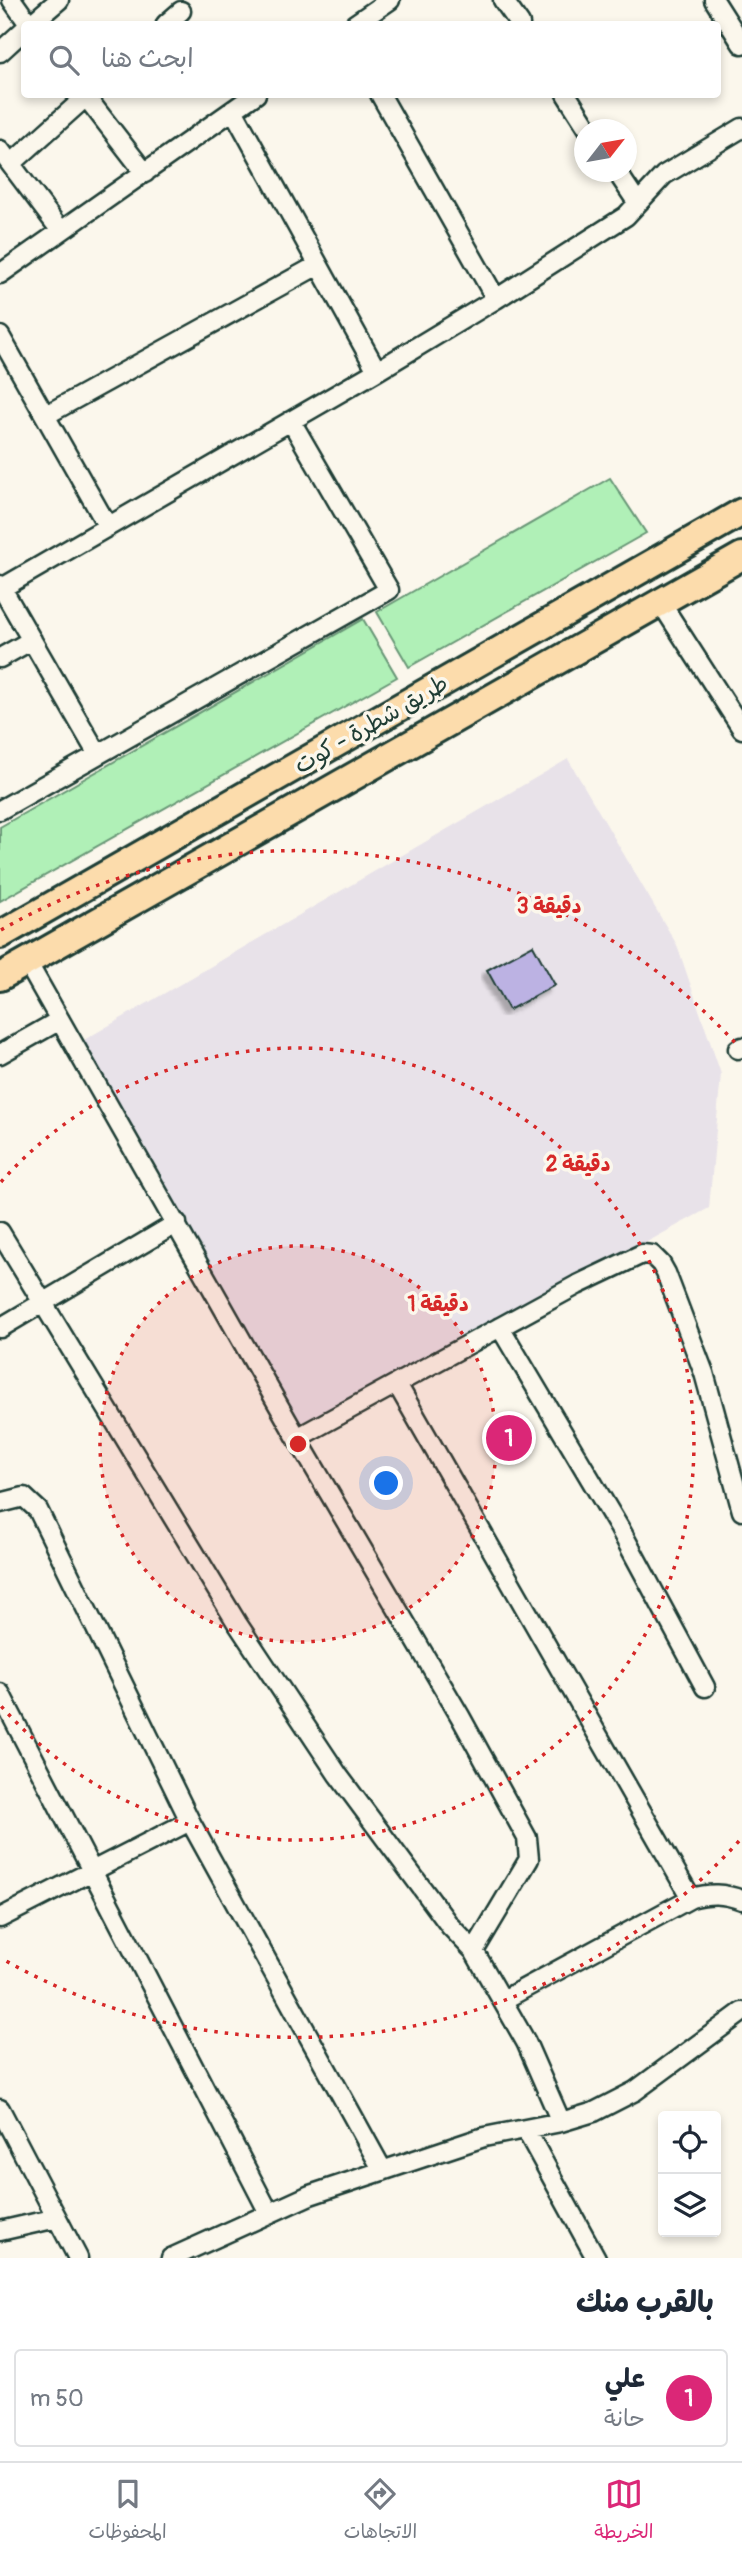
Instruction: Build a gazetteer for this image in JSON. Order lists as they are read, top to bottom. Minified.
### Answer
{"streets":{"highway":["طريق شطرة - كوت"]},"north":"top right","page":{"search":"ابحث هنا","pins":"1","heading":"بالقرب منك","list":[{"mark":"1","name":"علي","note":"حانة","value":"50 m"}],"nav":["الخريطة","الاتجاهات","المحفوظات"]},"rings":["3 دقيقة","2 دقيقة","1 دقيقة"]}
